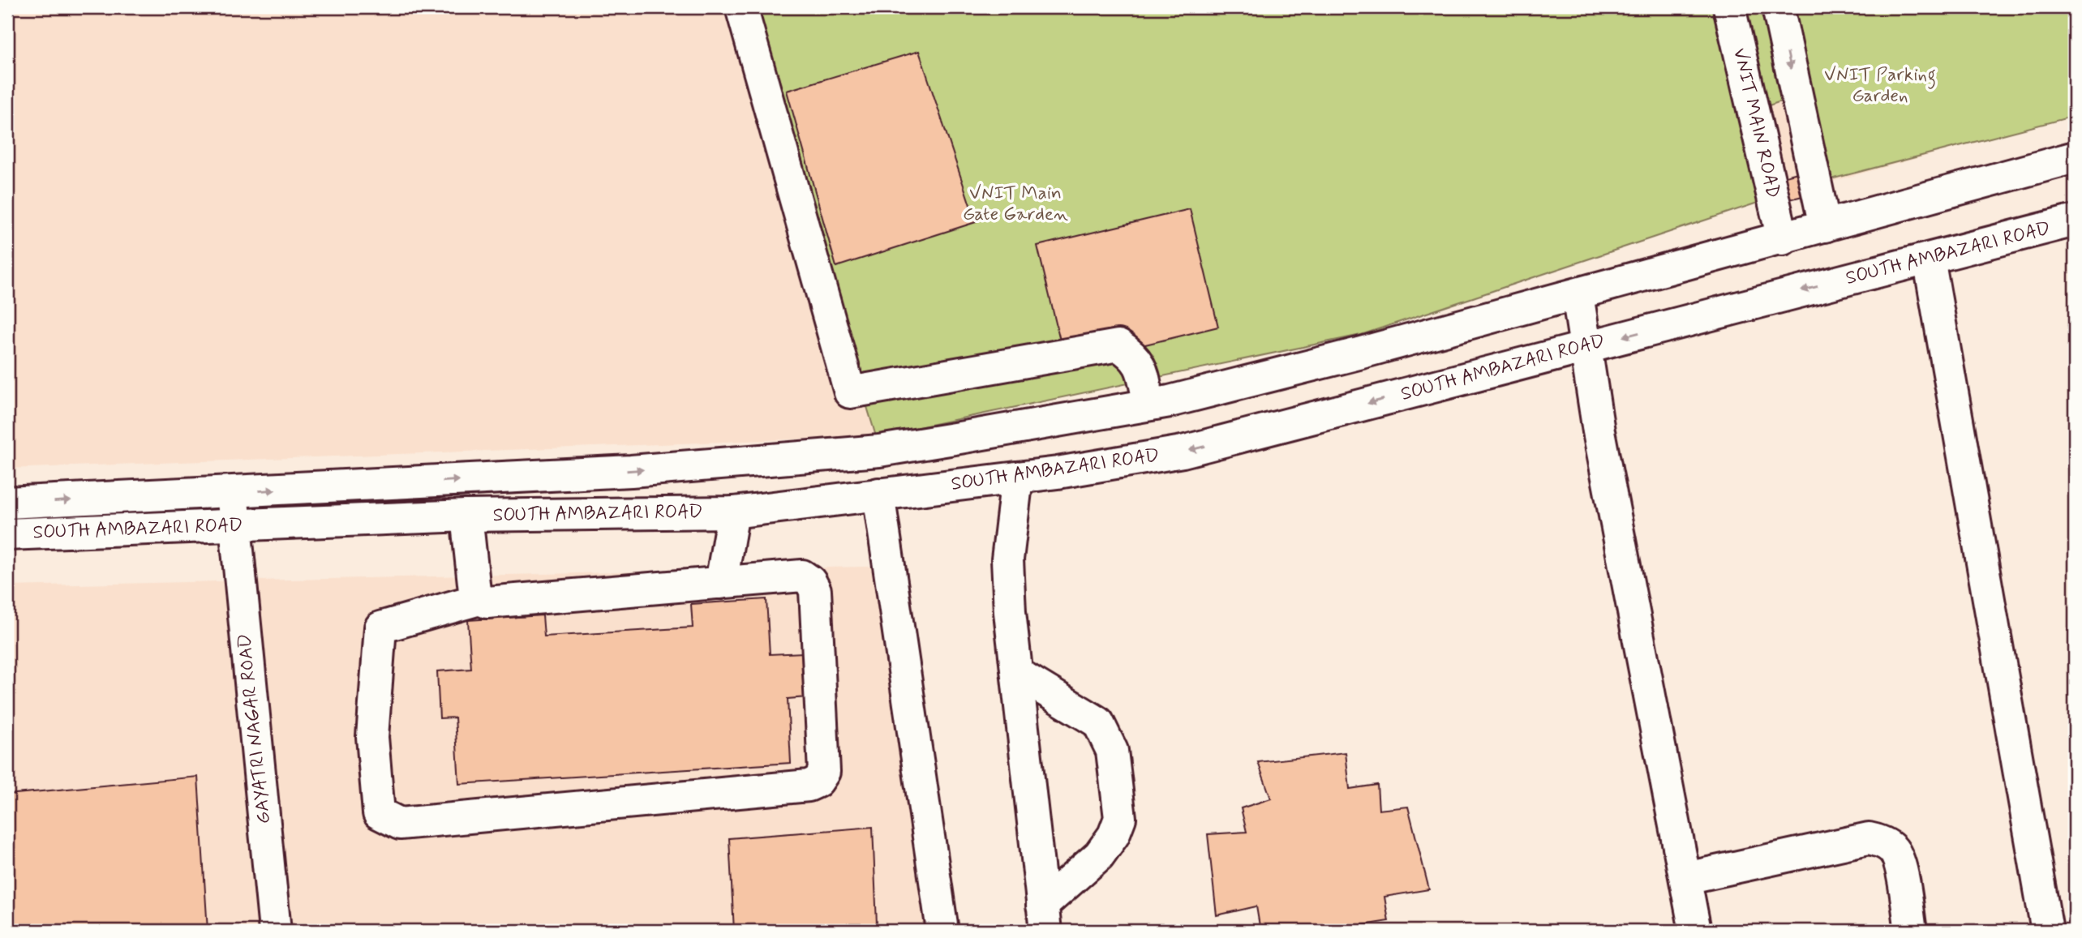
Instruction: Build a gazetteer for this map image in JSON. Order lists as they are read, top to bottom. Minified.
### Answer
{"streets":{"main road":["VNIT MAIN ROAD","SOUTH AMBAZARI ROAD","GAYATRI NAGAR ROAD"]},"crossings":[["SOUTH AMBAZARI ROAD","GAYATRI NAGAR ROAD"]],"parks":["VNIT Parking Garden","VNIT Main Gate Garden"]}
